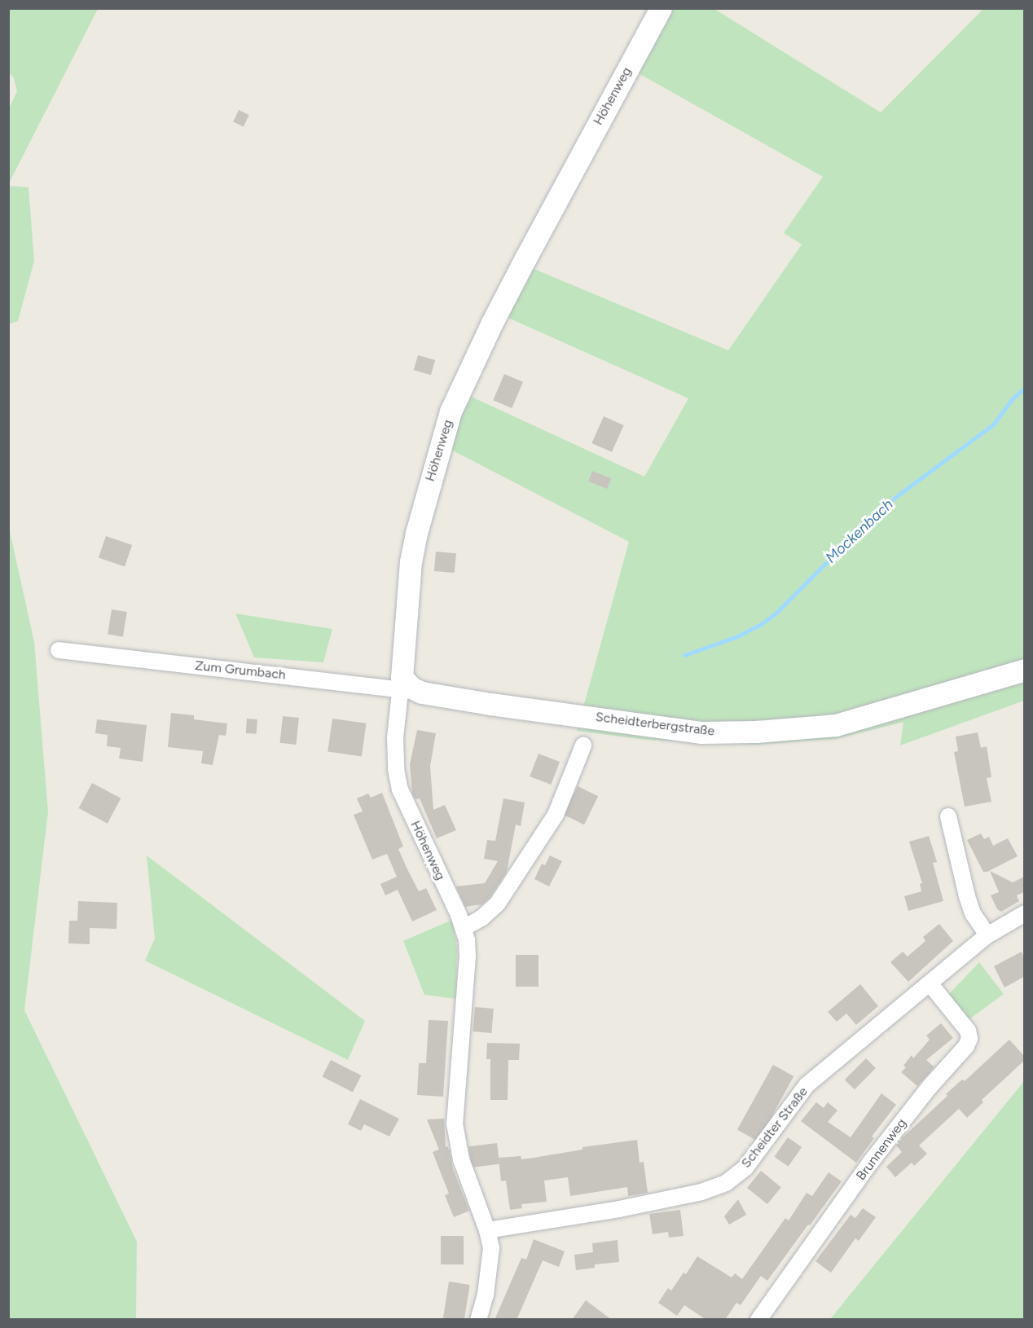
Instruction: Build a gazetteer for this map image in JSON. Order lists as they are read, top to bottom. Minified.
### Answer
{"streets":{"street":["Höhenweg","Zum Grumbach","Scheidterbergstraße","Scheidter Straße","Brunnenweg"]},"crossings":[["Höhenweg","Zum Grumbach"],["Höhenweg","Scheidterbergstraße"],["Höhenweg","Scheidter Straße"],["Zum Grumbach","Scheidterbergstraße"],["Scheidter Straße","Brunnenweg"]],"water":["Mockenbach"]}
